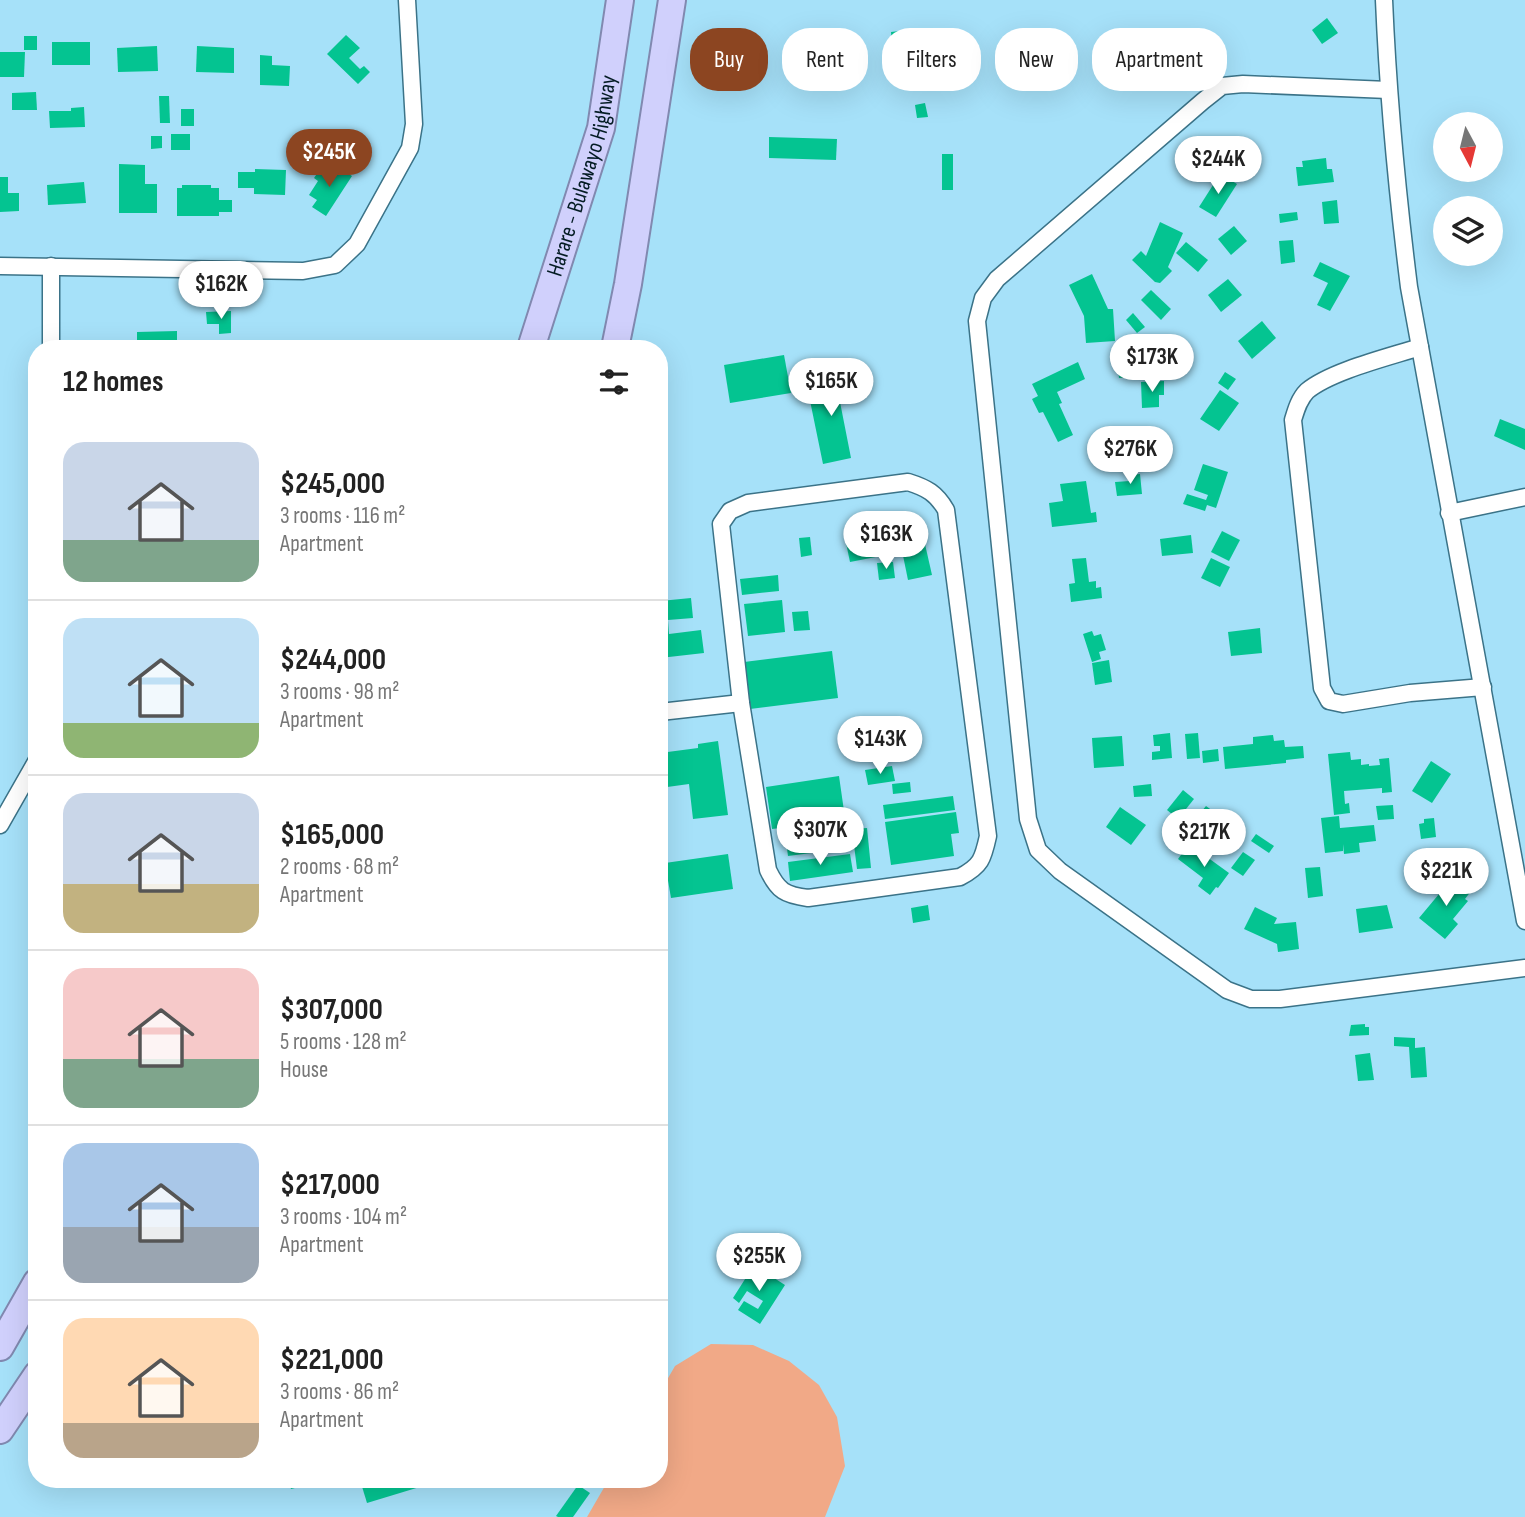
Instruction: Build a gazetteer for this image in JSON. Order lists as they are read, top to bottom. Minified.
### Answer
{"streets":{"highway":["Harare - Bulawayo Highway"]},"north":"bottom","page":{"chip":["Buy","Rent","Filters","New","Apartment"],"price":["$245K","$244K","$162K","$173K","$165K","$276K","$163K","$143K","$307K","$217K","$221K","$255K"],"heading":"12 homes","list":[{"name":"$245,000","note":"3 rooms · 116 m² · Apartment"},{"name":"$244,000","note":"3 rooms · 98 m² · Apartment"},{"name":"$165,000","note":"2 rooms · 68 m² · Apartment"},{"name":"$307,000","note":"5 rooms · 128 m² · House"},{"name":"$217,000","note":"3 rooms · 104 m² · Apartment"},{"name":"$221,000","note":"3 rooms · 86 m² · Apartment"}]}}
